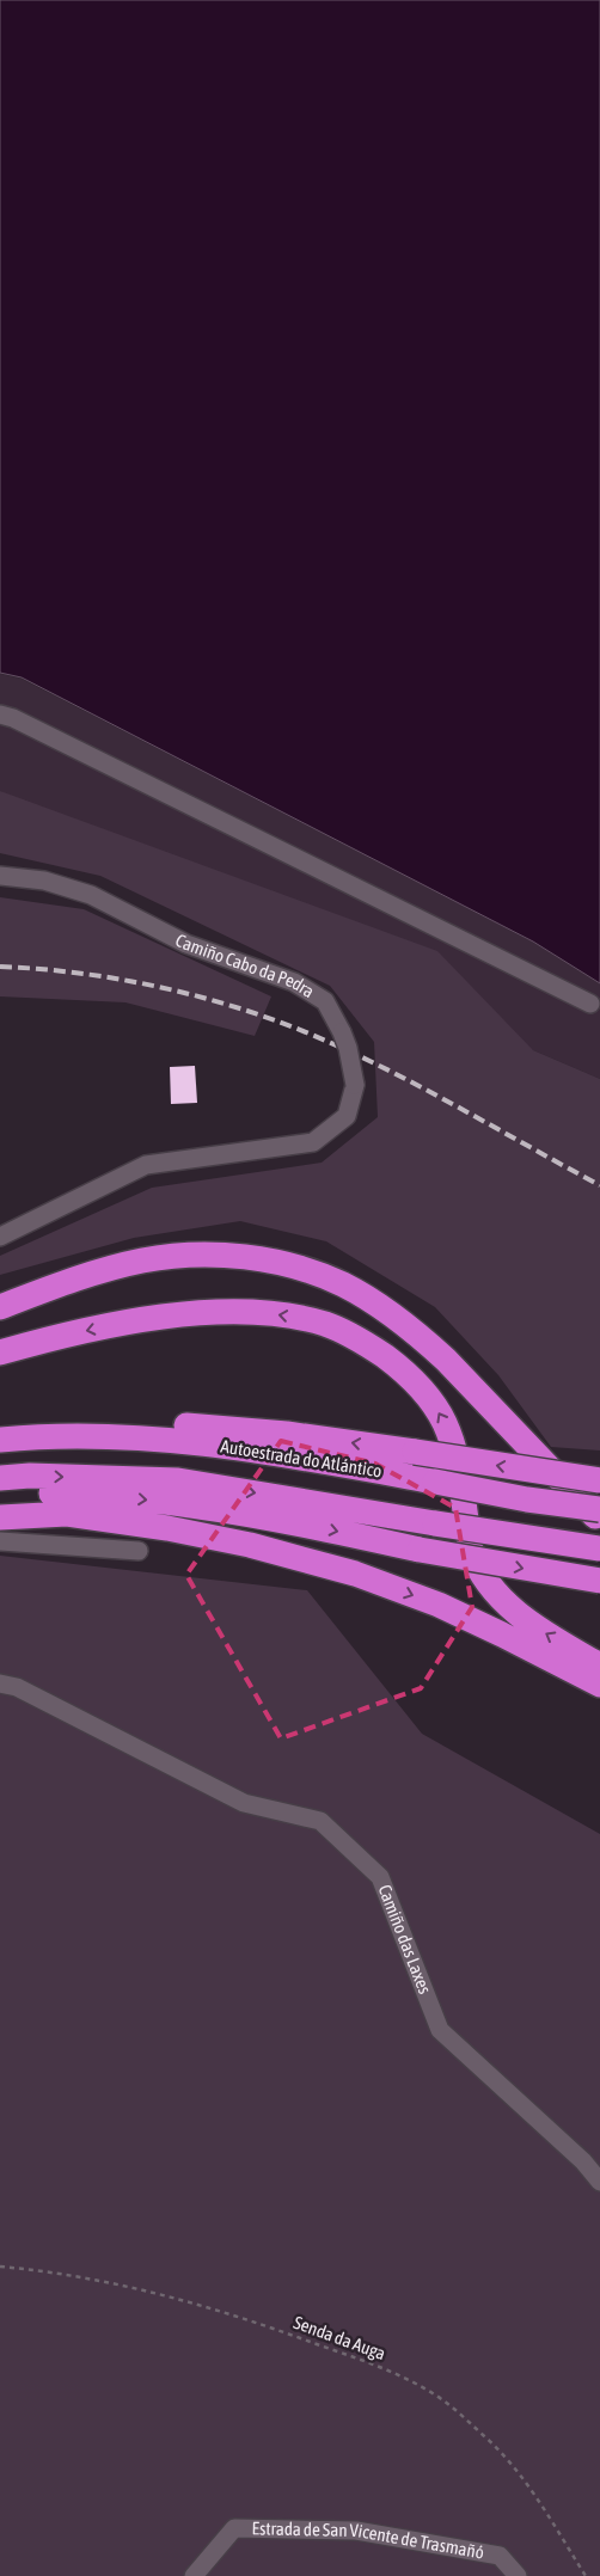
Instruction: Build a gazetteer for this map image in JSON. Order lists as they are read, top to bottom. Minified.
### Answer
{"streets":{"highway":["Autoestrada do Atlántico"],"street":["Camiño Cabo da Pedra","Camiño das Laxes","Estrada de San Vicente de Trasmañó"],"path":["Senda da Auga"]}}
